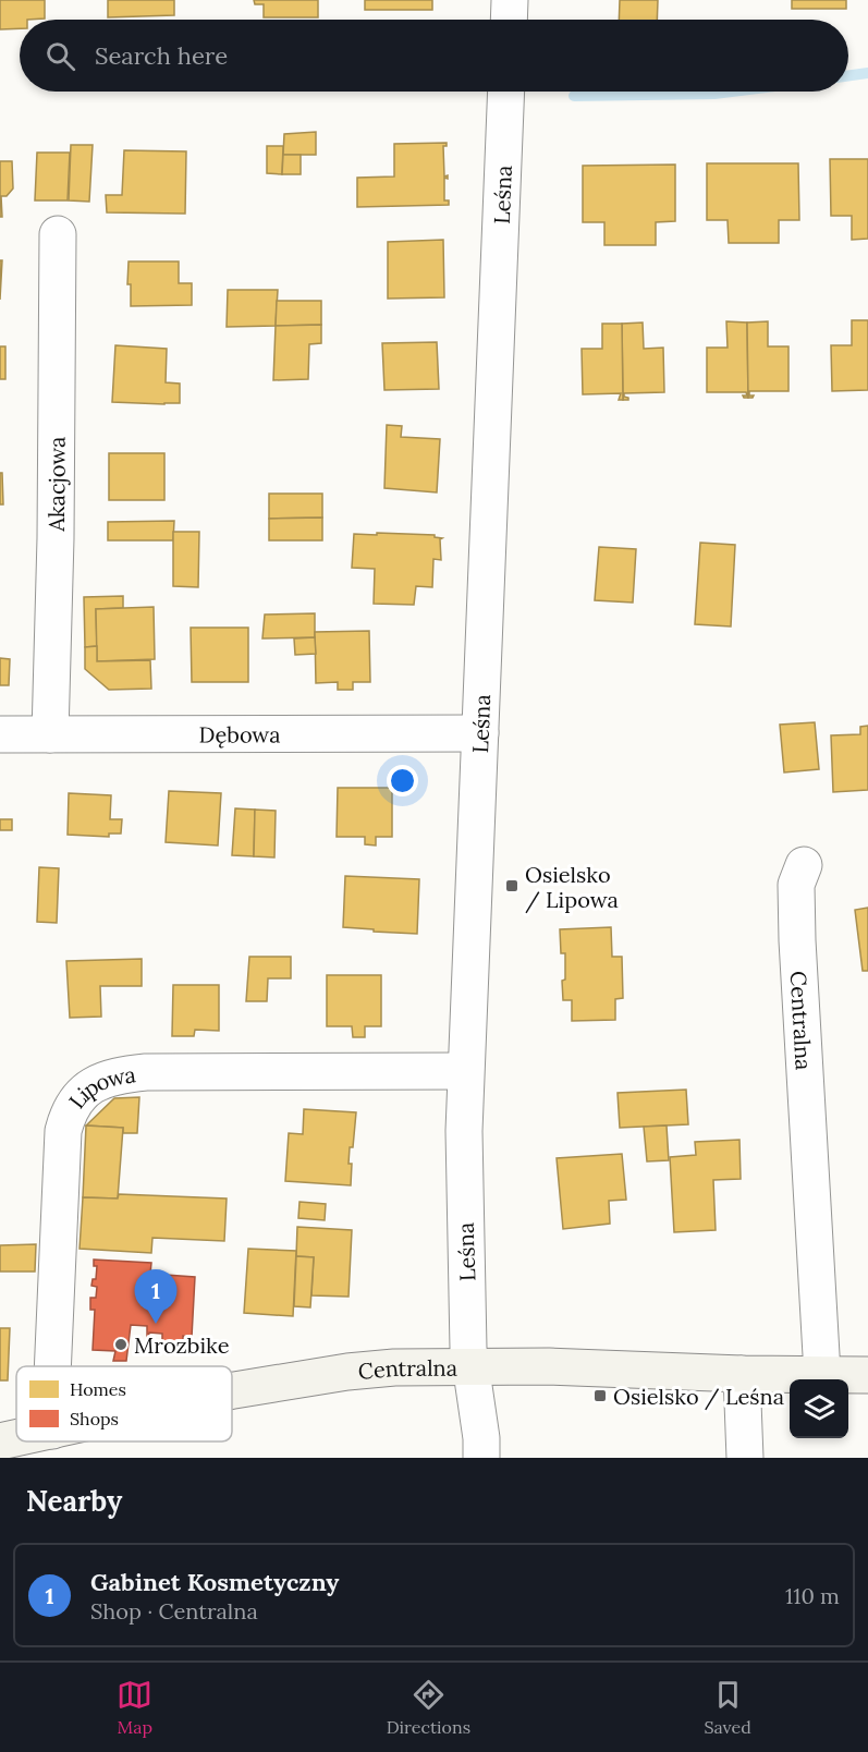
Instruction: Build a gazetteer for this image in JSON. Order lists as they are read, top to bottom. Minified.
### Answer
{"streets":{"street":["Leśna","Akacjowa","Dębowa","Centralna","Lipowa"]},"crossings":[["Leśna","Dębowa"],["Leśna","Centralna"],["Leśna","Lipowa"],["Akacjowa","Dębowa"]],"places":{"transit":["Osielsko / Lipowa","Osielsko / Leśna"],"other":["Mrozbike"]},"legend":["Homes","Shops"],"page":{"search":"Search here","pins":"1","heading":"Nearby","list":[{"mark":"1","name":"Gabinet Kosmetyczny","note":"Shop · Centralna","value":"110 m"}],"nav":["Map","Directions","Saved"]}}
